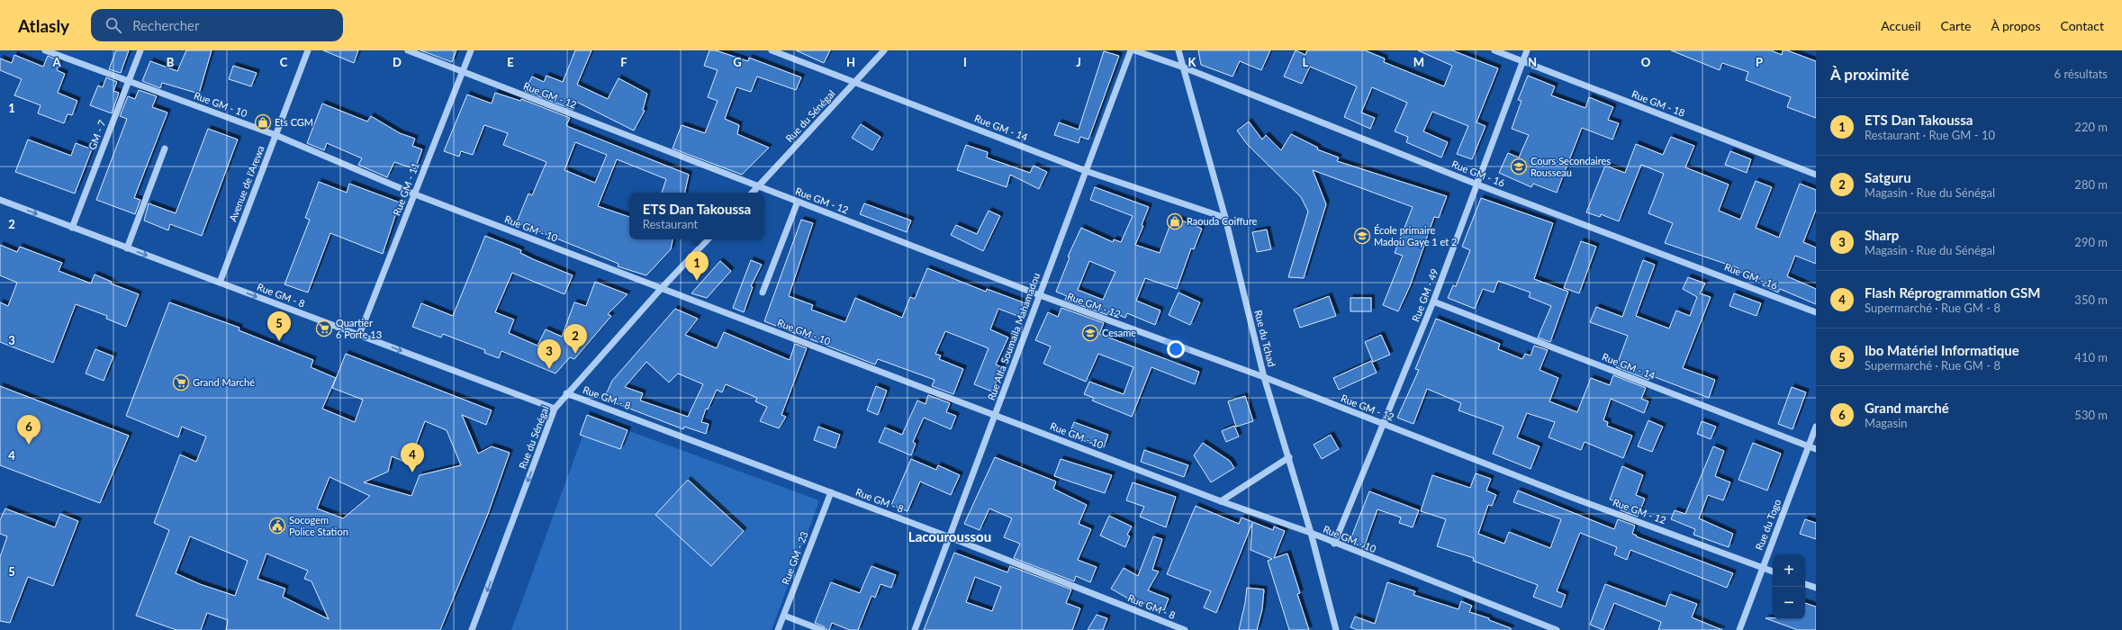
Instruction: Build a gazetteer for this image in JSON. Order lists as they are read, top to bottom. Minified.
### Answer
{"streets":{"street":["Rue GM - 12","Rue GM - 18","Rue GM - 10","Rue du Sénégal","Rue GM - 14","GM - 7","Rue GM - 16","Avenue de l'Arewa","Rue GM - 11","Rue GM - 8","Rue GM - 49","Rue Alfa Soumaila Mahamadou","Rue du Tchad","Rue du Togo","Rue GM - 23"]},"crossings":[["Rue GM - 12","Rue du Sénégal"],["Rue GM - 12","Rue GM - 11"],["Rue GM - 12","Rue GM - 49"],["Rue GM - 12","Rue Alfa Soumaila Mahamadou"],["Rue GM - 12","Rue du Tchad"],["Rue GM - 12","Rue du Togo"],["Rue GM - 18","Rue GM - 49"],["Rue GM - 10","Rue du Sénégal"],["Rue GM - 10","GM - 7"],["Rue GM - 10","Avenue de l'Arewa"],["Rue GM - 10","Rue GM - 11"],["Rue GM - 10","Rue GM - 49"],["Rue GM - 10","Rue Alfa Soumaila Mahamadou"],["Rue GM - 10","Rue du Tchad"],["Rue du Sénégal","Rue GM - 14"],["Rue du Sénégal","Rue GM - 8"],["Rue GM - 14","Rue GM - 49"],["Rue GM - 14","Rue Alfa Soumaila Mahamadou"],["Rue GM - 14","Rue du Tchad"],["Rue GM - 14","Rue du Togo"],["GM - 7","Rue GM - 8"],["Rue GM - 16","Rue GM - 49"],["Rue GM - 16","Rue du Tchad"],["Avenue de l'Arewa","Rue GM - 8"],["Rue GM - 11","Rue GM - 8"],["Rue GM - 8","Rue Alfa Soumaila Mahamadou"],["Rue GM - 8","Rue GM - 23"]],"one_way":["Rue du Sénégal","Rue GM - 8"],"districts":["Lacouroussou"],"places":{"shop":["Ets CGM","Raouda Coiffure"],"school or university":["Cours Secondaires Rousseau","École primaire Madou Gaye 1 et 2","Cesame"],"supermarket":["Quartier 6 Porte 13","Grand Marché"],"public building":["Socogem Police Station"]},"page":{"header":"Atlasly","search":"Rechercher","nav":["Accueil","Carte","À propos","Contact"],"heading":["À proximité","6 résultats"],"list":[{"mark":"1","name":"ETS Dan Takoussa","note":"Restaurant · Rue GM - 10","value":"220 m"},{"mark":"2","name":"Satguru","note":"Magasin · Rue du Sénégal","value":"280 m"},{"mark":"3","name":"Sharp","note":"Magasin · Rue du Sénégal","value":"290 m"},{"mark":"4","name":"Flash Réprogrammation GSM","note":"Supermarché · Rue GM - 8","value":"350 m"},{"mark":"5","name":"Ibo Matériel Informatique","note":"Supermarché · Rue GM - 8","value":"410 m"},{"mark":"6","name":"Grand marché","note":"Magasin","value":"530 m"}],"popup":["ETS Dan Takoussa","Restaurant"],"pins":["1","5","2","3","6","4"],"map_buttons":["+","−"]},"grid":{"columns":["A","B","C","D","E","F","G","H","I","J","K","L","M","N","O","P"],"rows":["1","2","3","4","5"]}}
